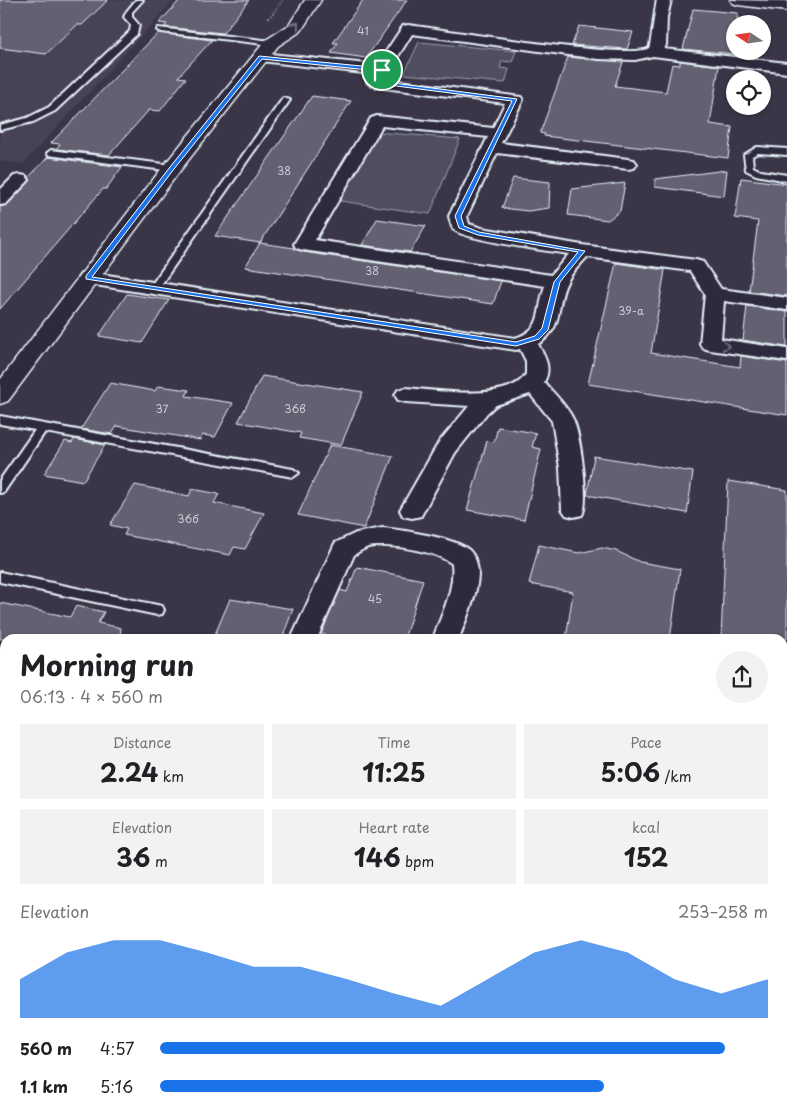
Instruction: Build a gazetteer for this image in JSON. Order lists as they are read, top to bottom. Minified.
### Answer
{"house_numbers":["41","38","38","39-а","37","36в","36б","45"],"north":"left","page":{"heading":["Morning run","06:13 · 4 × 560 m"],"stats":[["Distance","2.24 km"],["Time","11:25"],["Pace","5:06 /km"],["Elevation","36 m"],["Heart rate","146 bpm"],["kcal","152"]],"chart":["Elevation","253–258 m"],"list":[{"name":"560 m","note":"4:57"},{"name":"1.1 km","note":"5:16"}]}}
